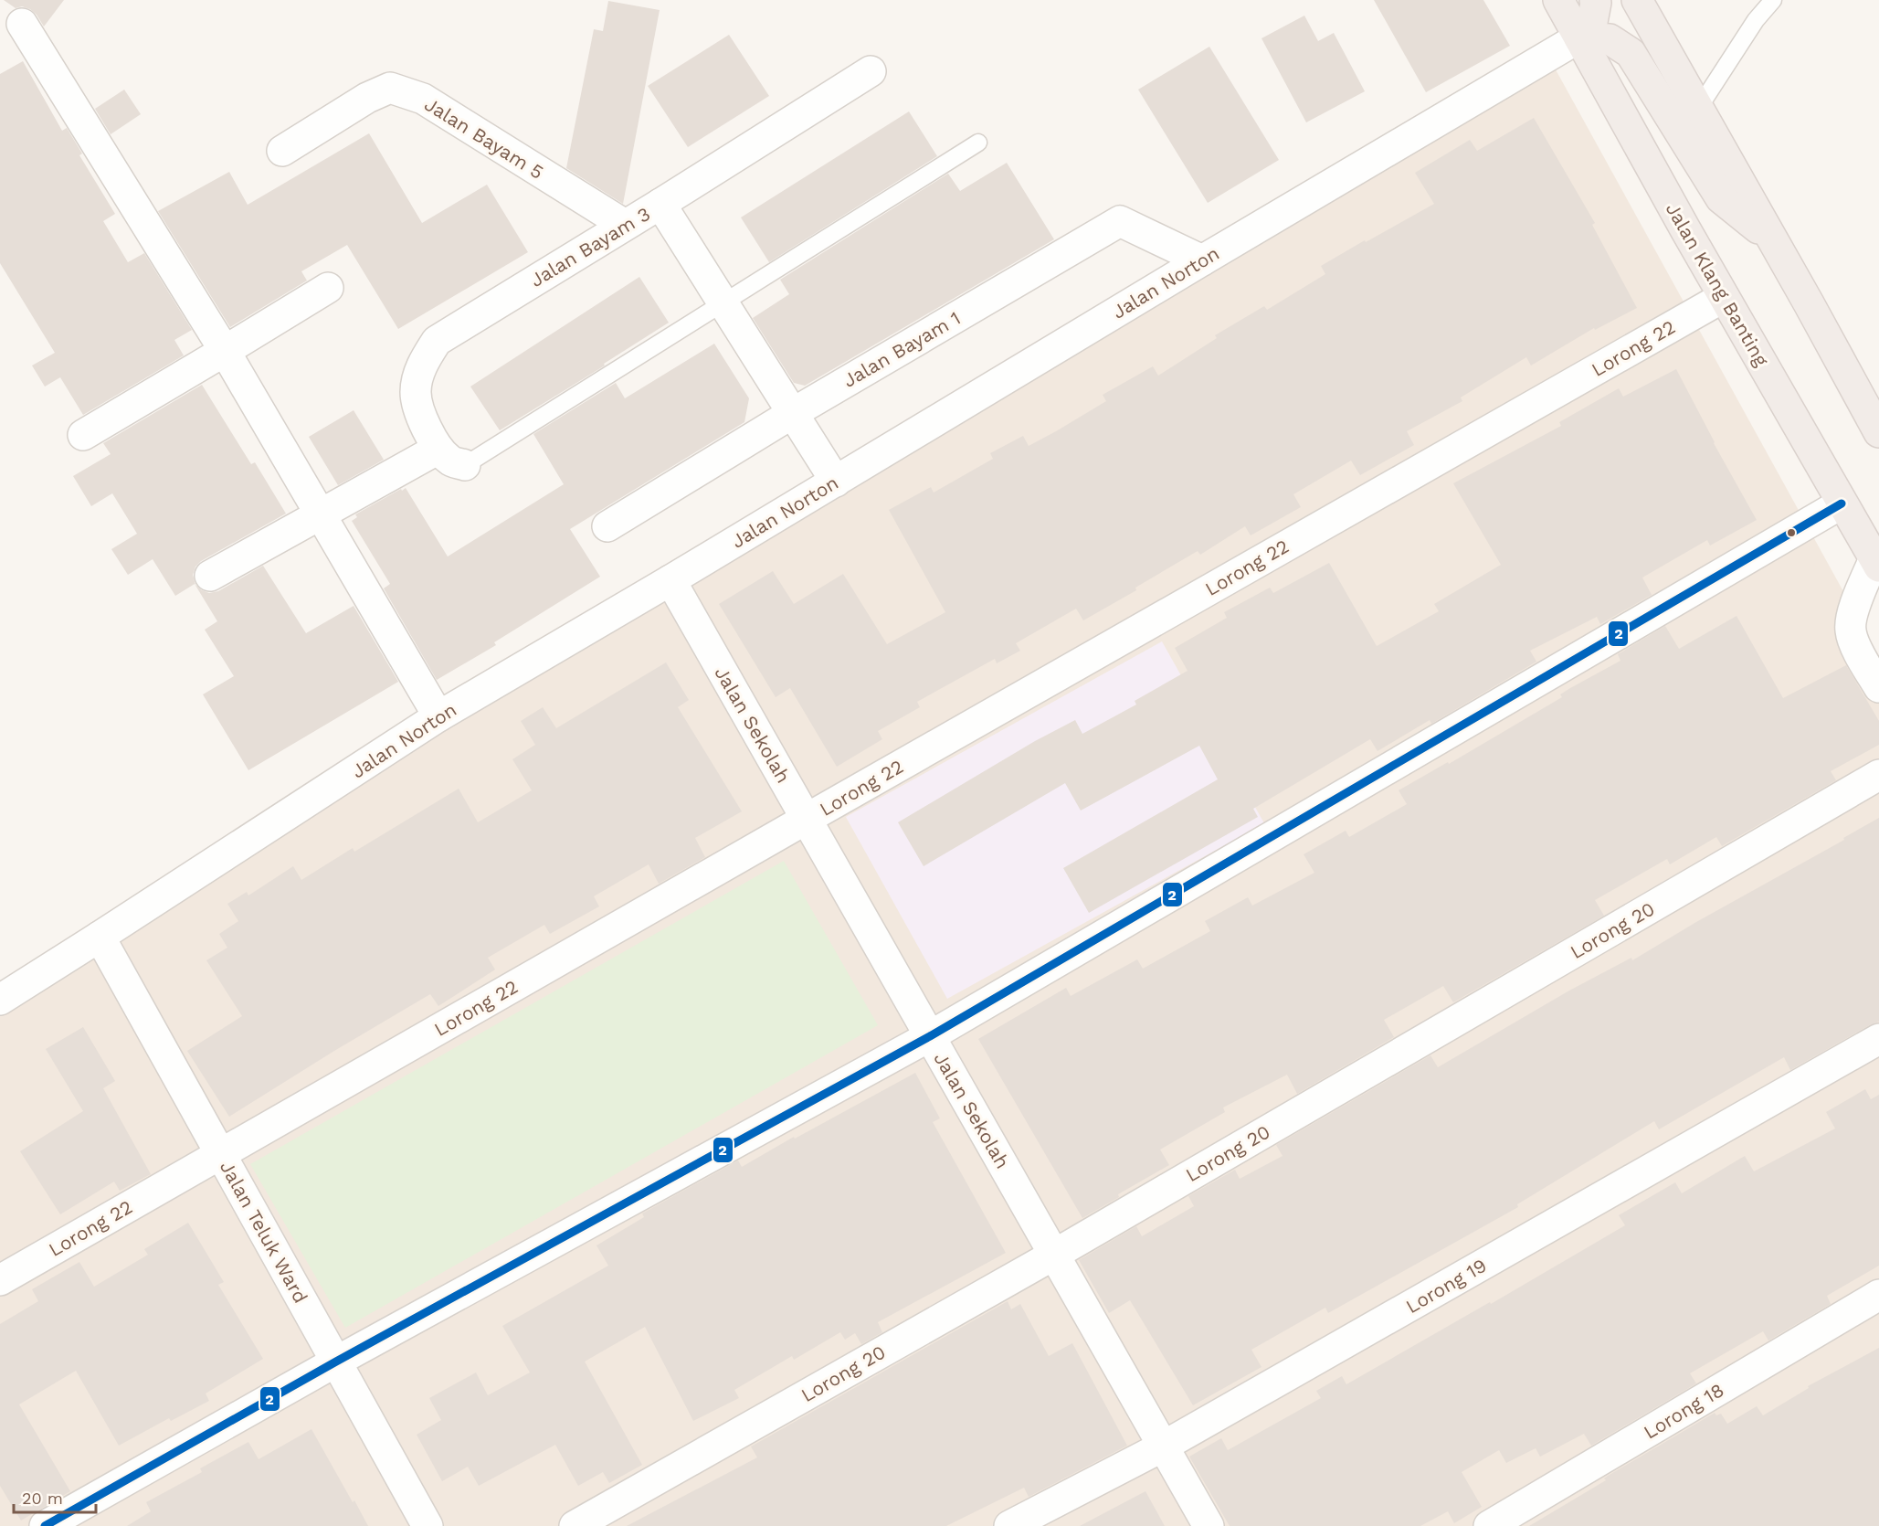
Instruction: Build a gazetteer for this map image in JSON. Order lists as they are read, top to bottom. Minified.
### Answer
{"streets":{"highway":["Jalan Klang Banting"],"street":["Jalan Bayam 5","Jalan Bayam 3","Jalan Norton","Lorong 22","Jalan Bayam 1","Jalan Sekolah","Lorong 20","Jalan Teluk Ward","Lorong 19","Lorong 18"]},"crossings":[["Jalan Bayam 5","Jalan Bayam 3"],["Jalan Norton","Jalan Klang Banting"],["Jalan Norton","Jalan Bayam 1"],["Jalan Norton","Jalan Sekolah"],["Jalan Norton","Jalan Teluk Ward"],["Jalan Klang Banting","Lorong 22"],["Lorong 22","Jalan Sekolah"],["Lorong 22","Jalan Teluk Ward"],["Jalan Sekolah","Lorong 20"],["Jalan Sekolah","Lorong 19"]],"lines":["transit line 2"],"scale_bar":"20 m"}
